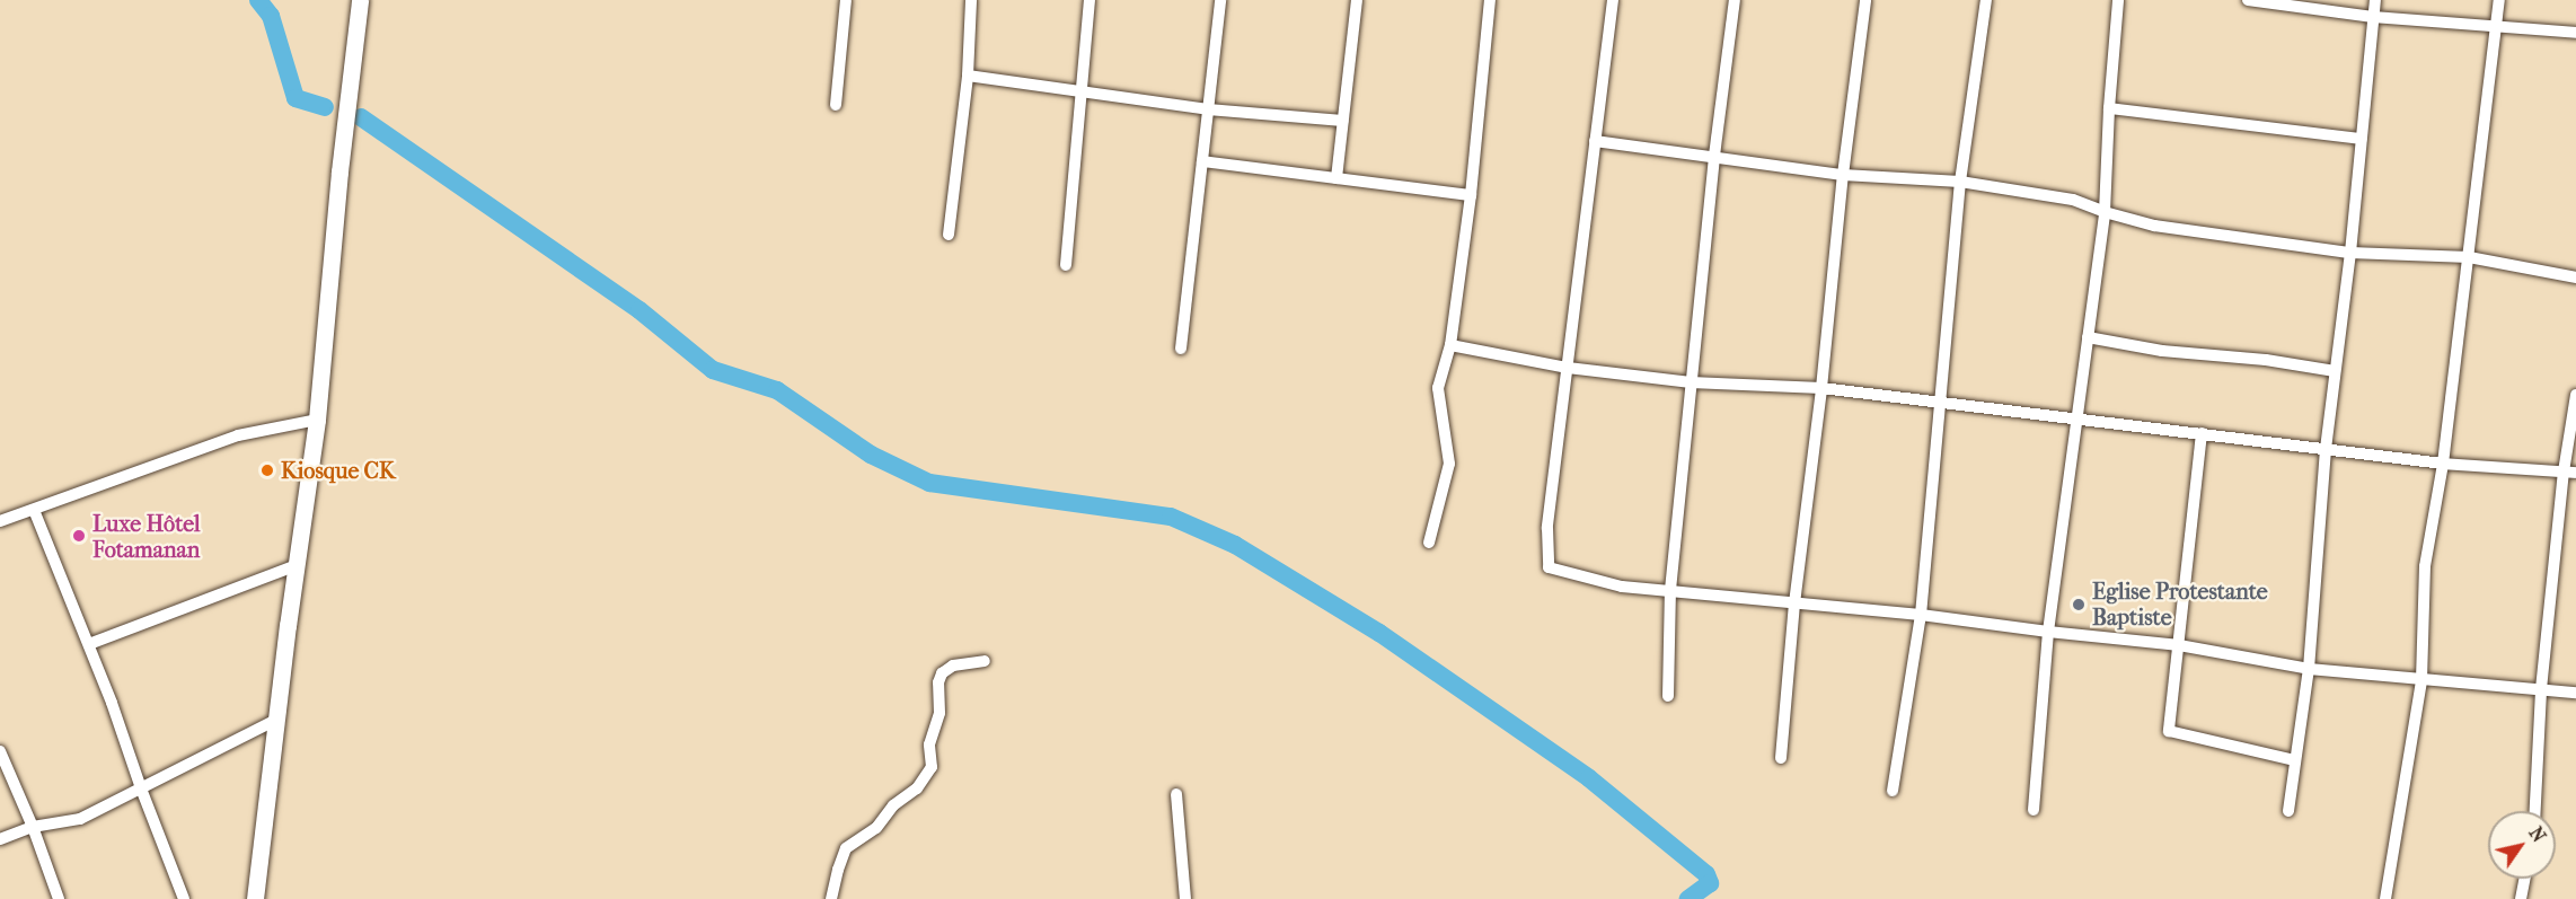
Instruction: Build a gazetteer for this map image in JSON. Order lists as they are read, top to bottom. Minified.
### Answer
{"places":["Kiosque CK","Luxe Hôtel Fotamanan","Eglise Protestante Baptiste"],"north":"top right"}
